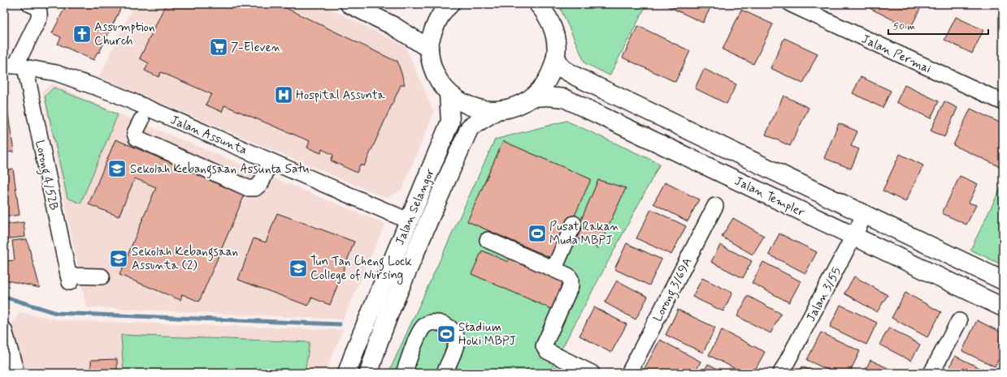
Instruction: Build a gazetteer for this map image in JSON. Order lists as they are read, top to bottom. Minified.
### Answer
{"streets":{"main road":["Jalan Templer","Jalan Selangor"],"street":["Jalan Permai","Jalan Assunta","Lorong 4/52B","Lorong 3/69A","Jalan 3/55"]},"crossings":[["Jalan Assunta","Lorong 4/52B"],["Jalan Assunta","Jalan Selangor"],["Jalan Templer","Jalan 3/55"]],"places":{"church":["Assumption Church"],"supermarket":["7-Eleven"],"hospital":["Hospital Assunta"],"school or university":["Sekolah Kebangsaan Assunta Satu","Sekolah Kebangsaan Assunta (2)","Tun Tan Cheng Lock College of Nursing"],"sports":["Pusat Rakan Muda MBPJ","Stadium Hoki MBPJ"]},"scale_bar":"50 m"}
